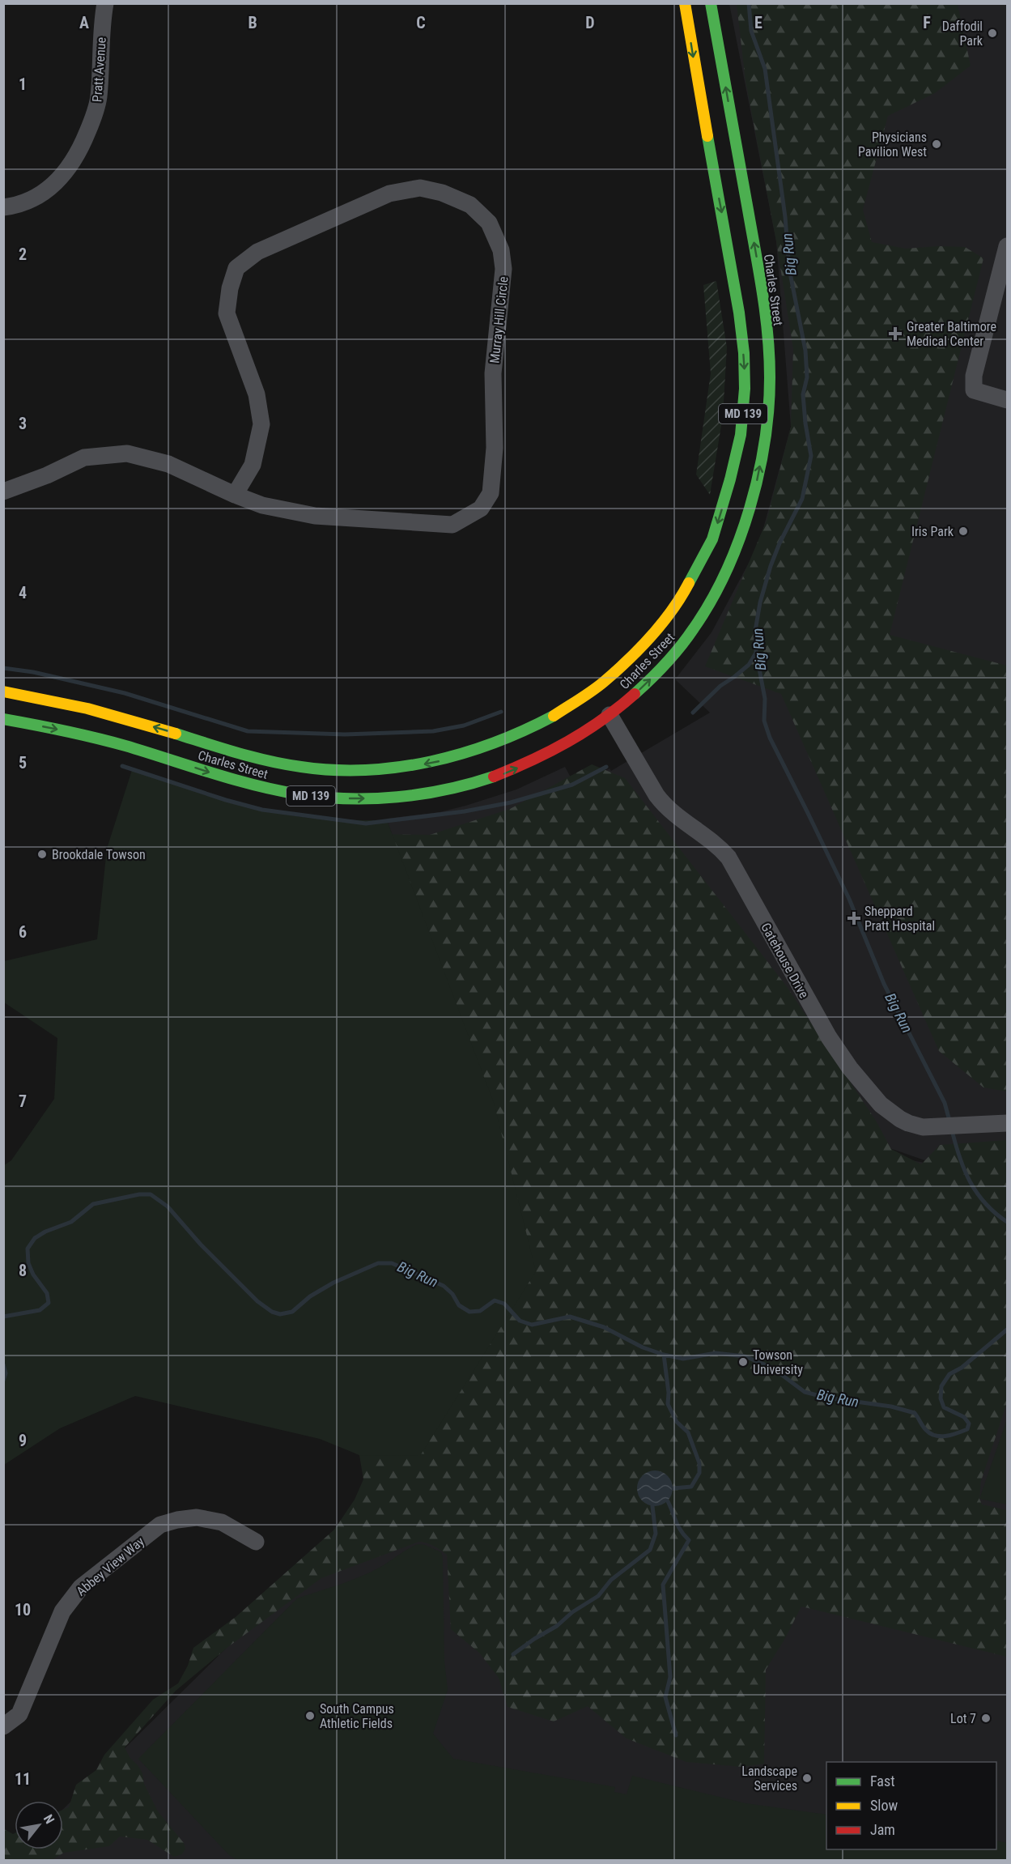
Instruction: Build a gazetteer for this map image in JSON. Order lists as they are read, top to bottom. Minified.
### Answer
{"streets":{"main road":["Charles Street","MD 139"],"street":["Pratt Avenue","Murray Hill Circle","Gatehouse Drive","Abbey View Way"]},"crossings":[["Charles Street","Gatehouse Drive"]],"water":["Big Run"],"places":{"other":["Daffodil Park","Physicians Pavilion West","Iris Park","Brookdale Towson","Towson University","South Campus Athletic Fields","Lot 7","Landscape Services"],"health":["Greater Baltimore Medical Center","Sheppard Pratt Hospital"]},"legend":["Fast","Slow","Jam"],"north":"top right","grid":{"columns":["A","B","C","D","E","F"],"rows":["1","2","3","4","5","6","7","8","9","10","11"]}}
